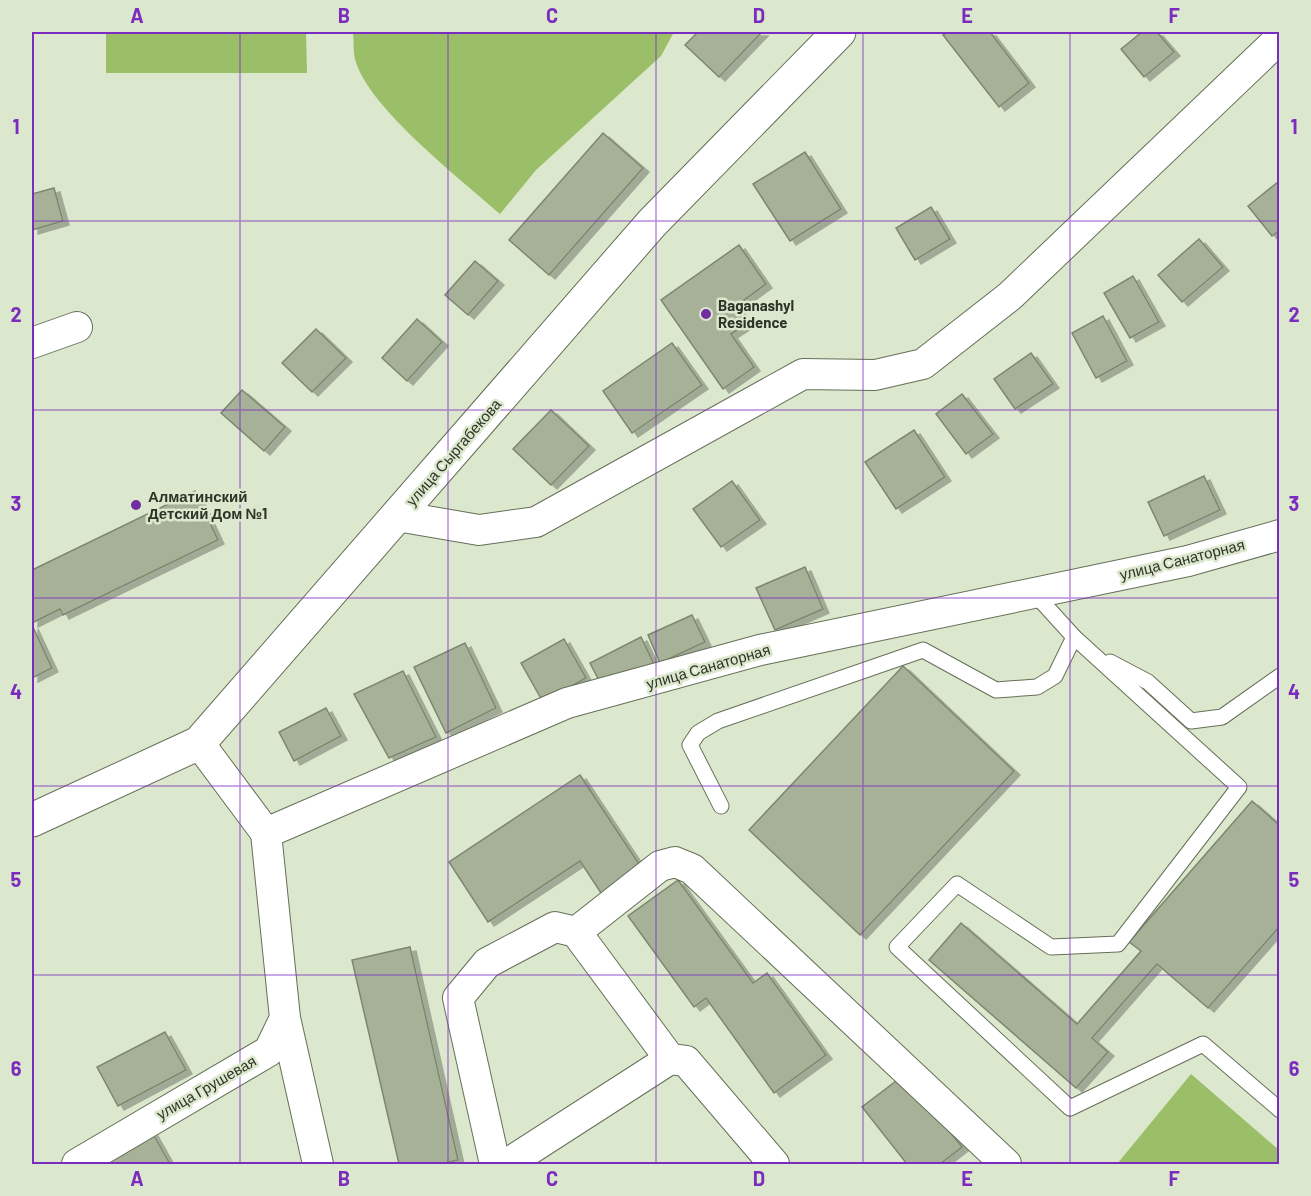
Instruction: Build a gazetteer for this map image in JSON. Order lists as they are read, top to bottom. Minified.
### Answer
{"streets":{"street":["улица Сыргабекова","улица Санаторная","улица Грушевая"]},"places":["Baganashyl Residence","Алматинский Детский Дом №1"],"grid":{"columns":["A","B","C","D","E","F"],"rows":["1","2","3","4","5","6"]}}
